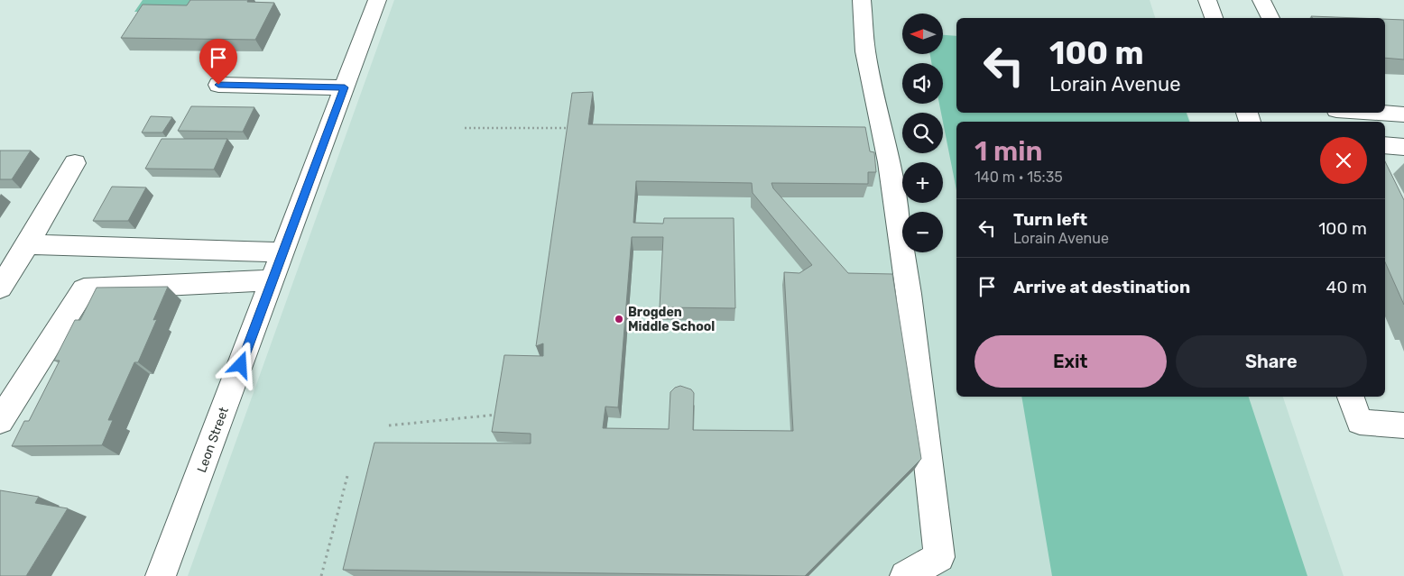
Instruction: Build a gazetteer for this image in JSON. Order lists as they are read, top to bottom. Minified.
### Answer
{"streets":{"street":["Leon Street"]},"places":["Brogden Middle School"],"north":"left","page":{"map_buttons":["+","−"],"turn":["100 m","Lorain Avenue"],"heading":["1 min","140 m · 15:35"],"list":[{"name":"Turn left","note":"Lorain Avenue","value":"100 m"},{"name":"Arrive at destination","value":"40 m"}],"buttons":["Exit","Share"]}}
